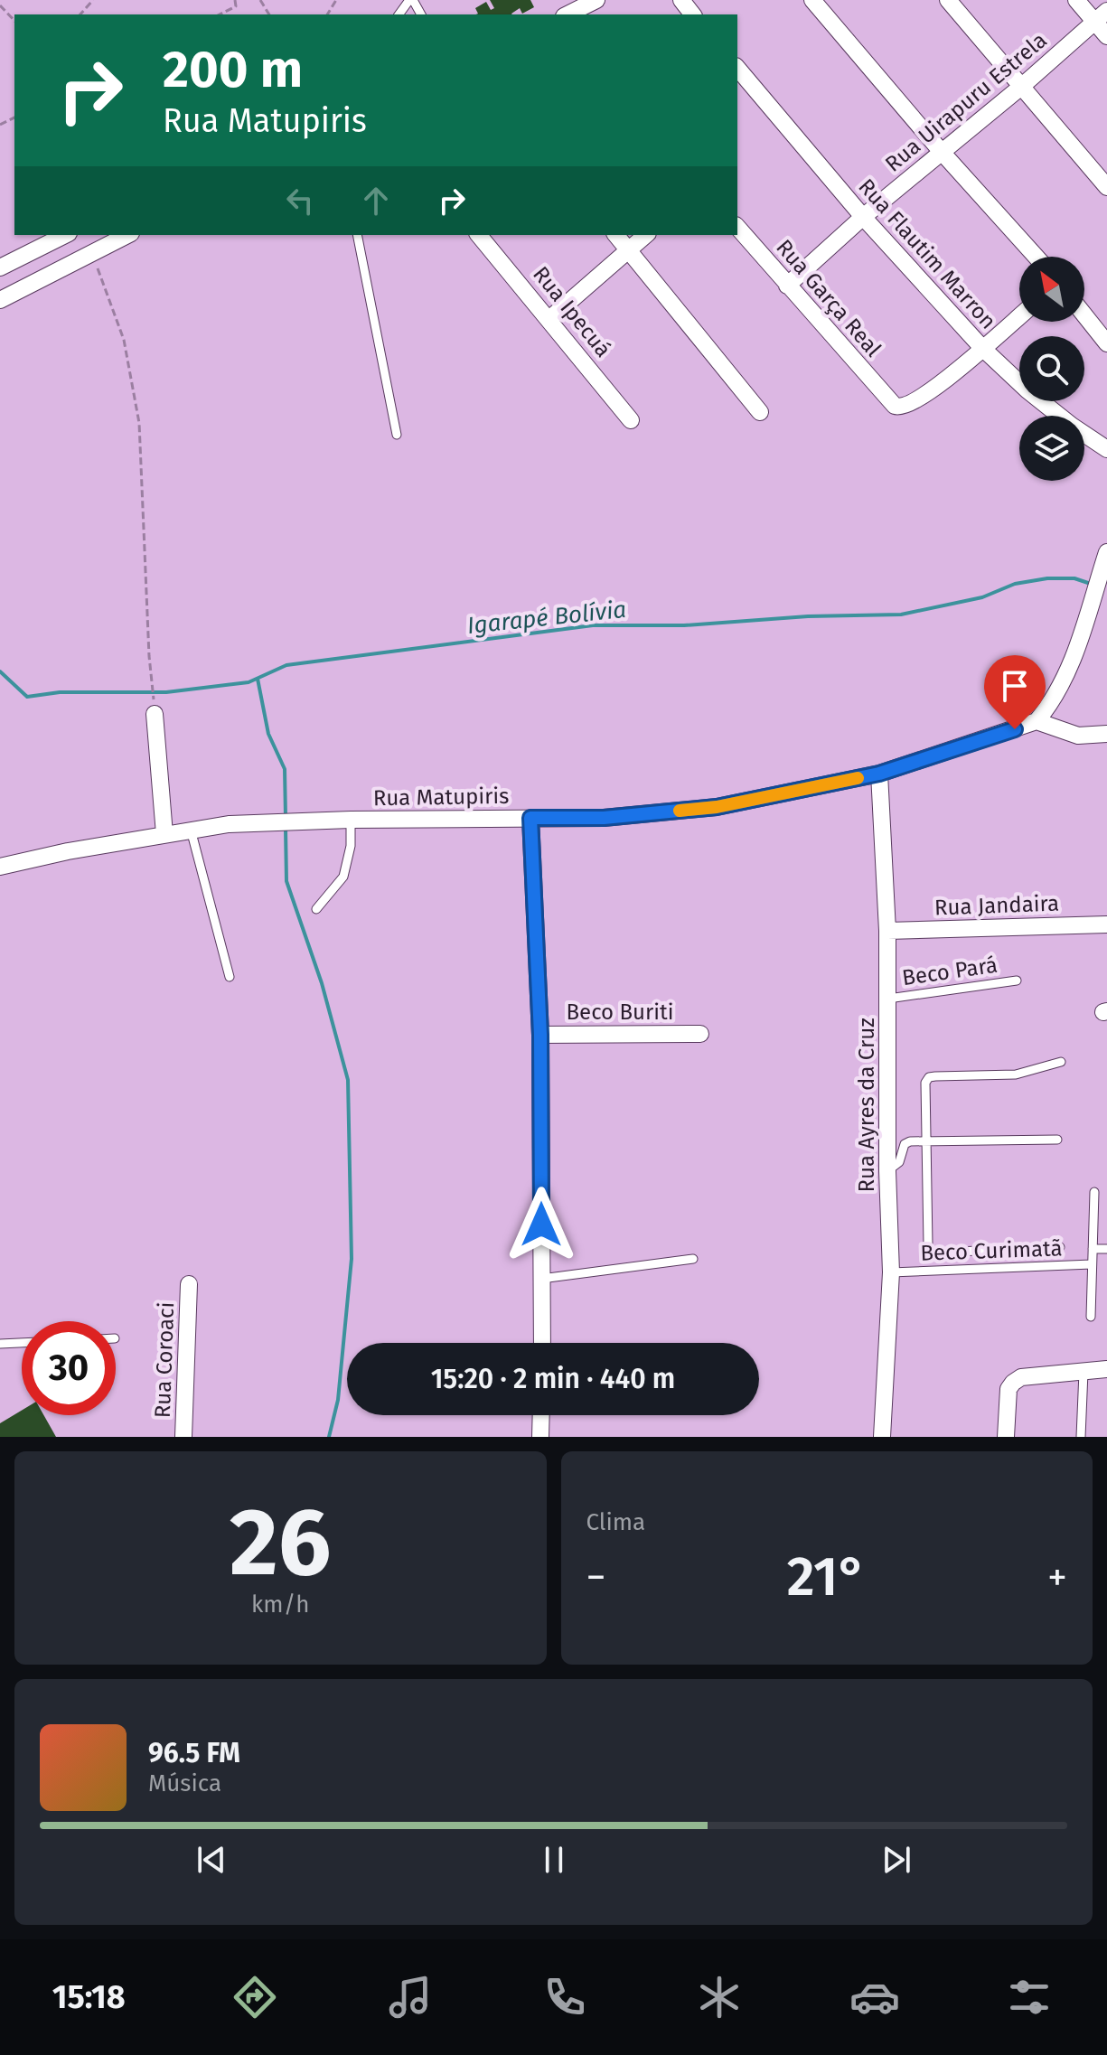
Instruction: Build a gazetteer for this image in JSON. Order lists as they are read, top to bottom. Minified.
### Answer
{"streets":{"street":["Rua Uirapuru Estrela","Rua Flautim Marron","Rua Garça Real","Rua Ipecuá","Rua Matupiris","Rua Jandaira","Beco Buriti","Rua Ayres da Cruz","Rua Coroaci"],"lane":["Beco Pará","Beco Curimatã"]},"crossings":[["Rua Uirapuru Estrela","Rua Flautim Marron"],["Rua Uirapuru Estrela","Rua Garça Real"],["Rua Flautim Marron","Rua Garça Real"],["Rua Matupiris","Rua Ayres da Cruz"],["Rua Jandaira","Rua Ayres da Cruz"],["Beco Pará","Rua Ayres da Cruz"],["Rua Ayres da Cruz","Beco Curimatã"]],"water":["Igarapé Bolívia"],"north":"top left","page":{"turn":["200 m","Rua Matupiris"],"limit":"30","trip":"15:20 · 2 min · 440 m","tile":[["26","km/h"],"Clima"],"heat":["−","21°","+"],"song":["96.5 FM","Música"],"tabs":"15:18"}}
